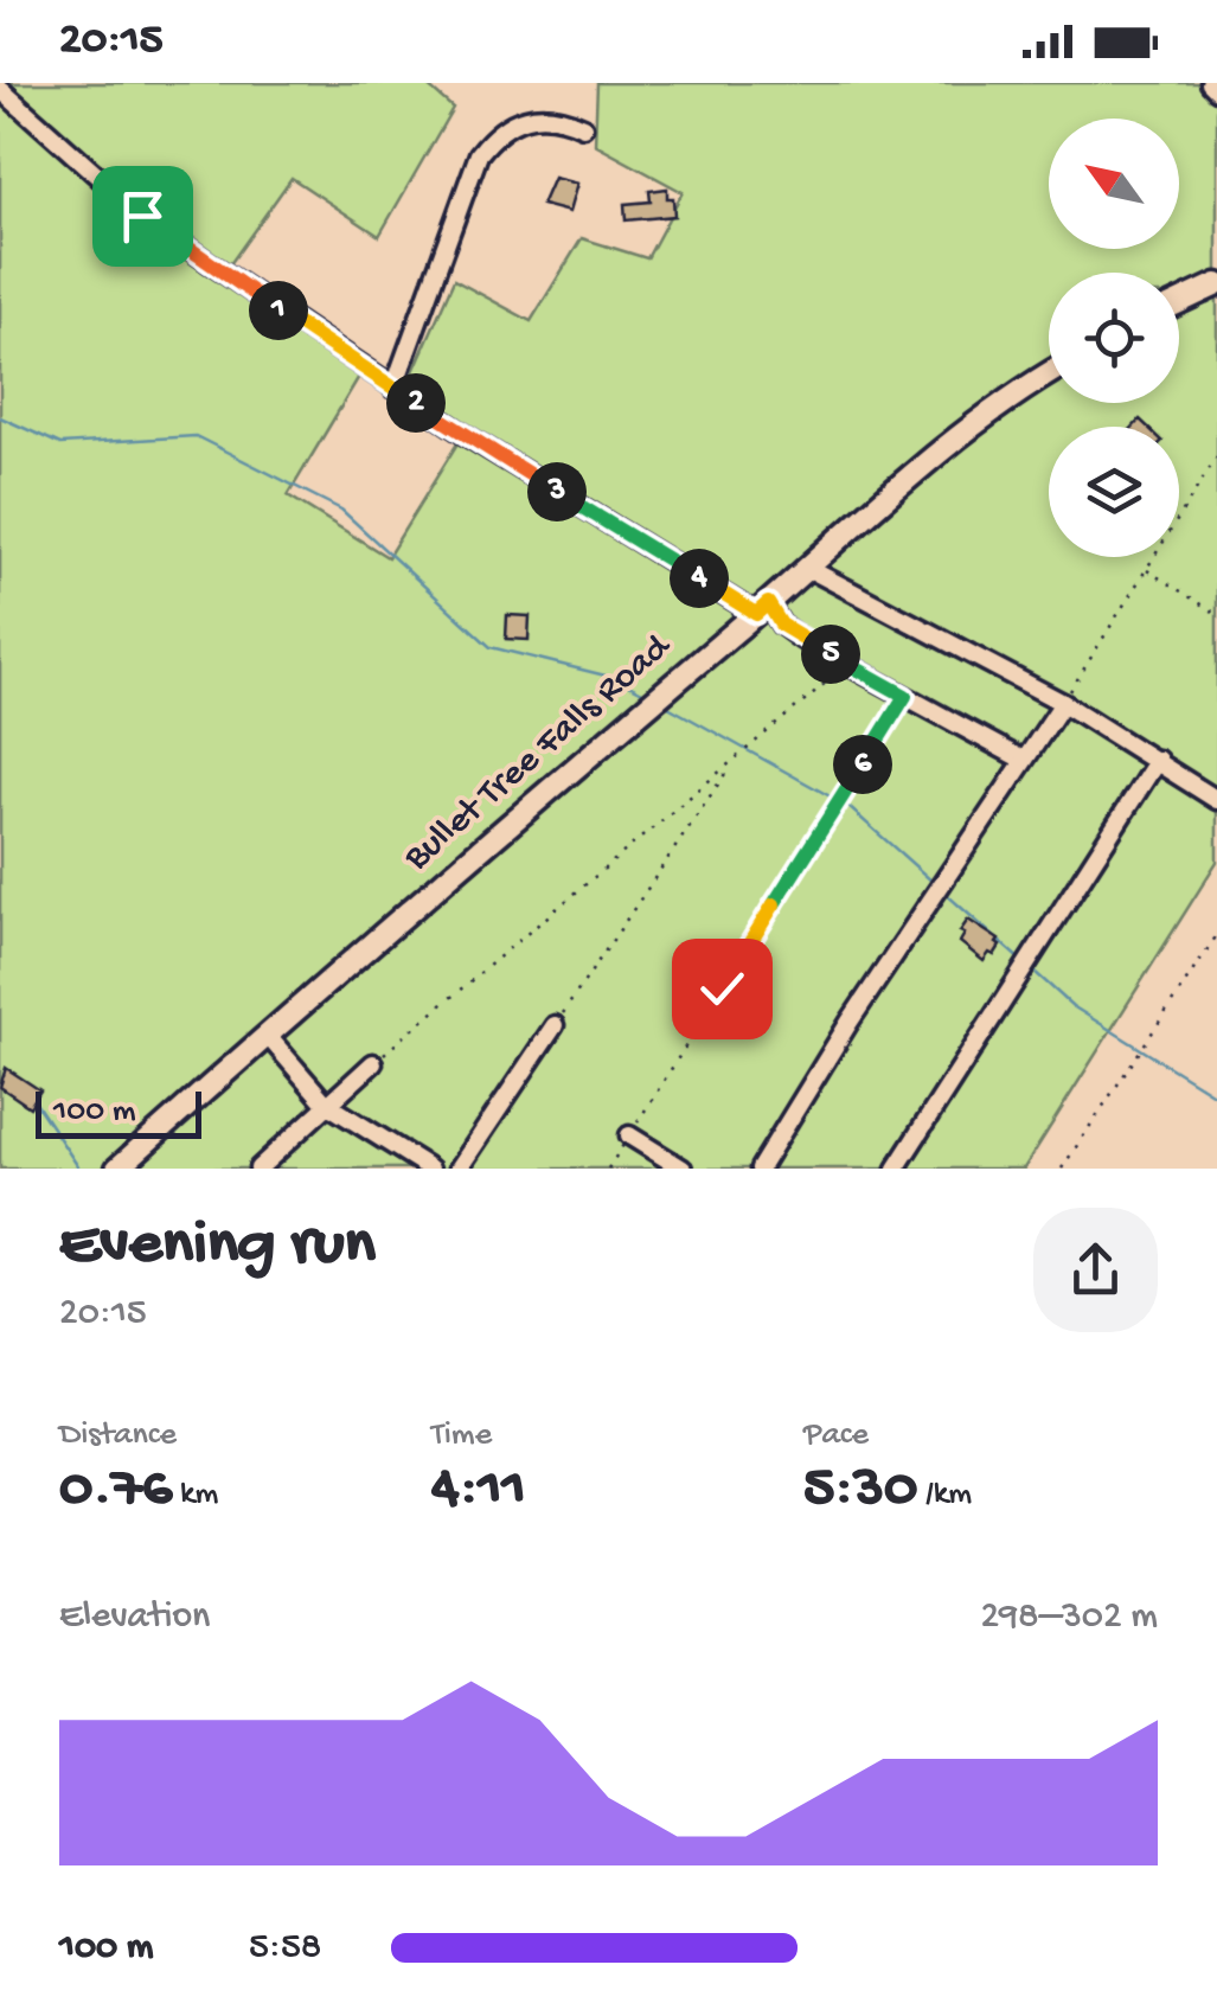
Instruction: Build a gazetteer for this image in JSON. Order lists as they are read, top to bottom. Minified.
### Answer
{"streets":{"main road":["Bullet Tree Falls Road"]},"scale_bar":"100 m","north":"top left","page":{"status":"20:15","pins":["1","2","3","4","5","6"],"scale":"100 m","heading":["Evening run","20:15"],"stats":[["Distance","0.76 km"],["Time","4:11"],["Pace","5:30 /km"]],"chart":["Elevation","298–302 m"],"list":[{"name":"100 m","note":"5:58"}]}}
